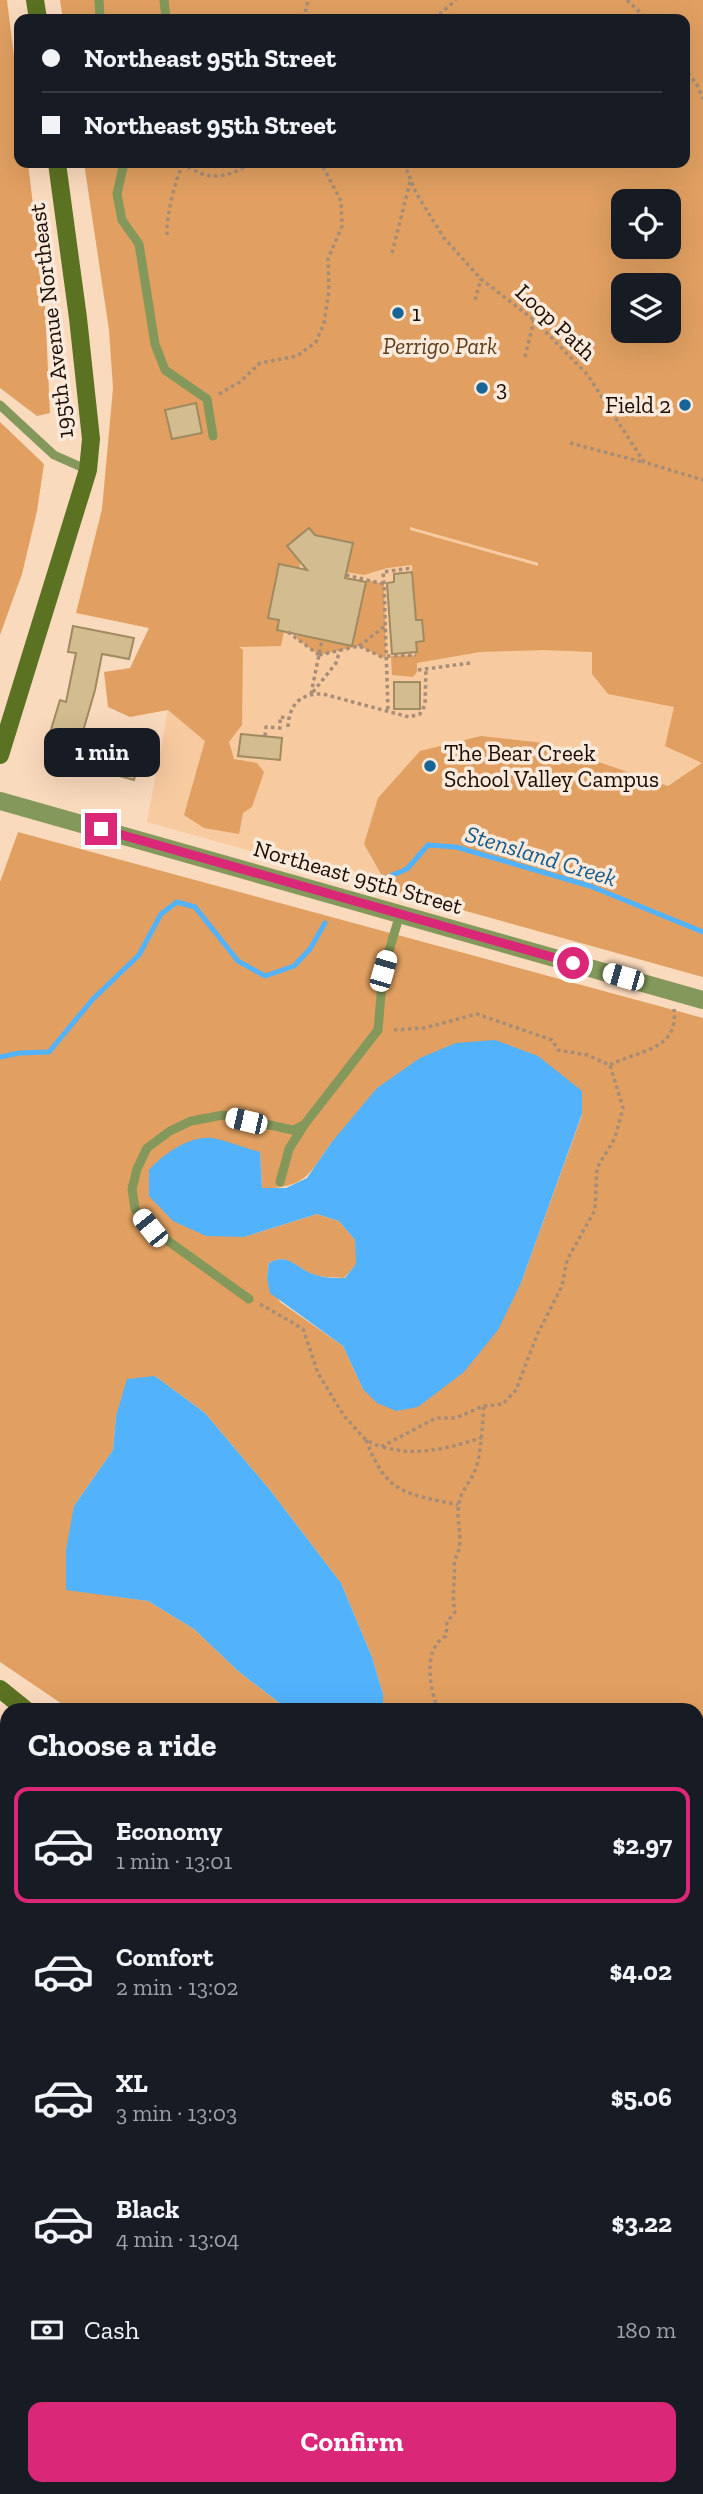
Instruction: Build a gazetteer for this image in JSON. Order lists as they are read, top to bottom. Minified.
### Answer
{"streets":{"street":["195th Avenue Northeast","Northeast 95th Street"],"path":["Loop Path"]},"water":["Stensland Creek"],"parks":["Perrigo Park"],"places":["1","3","Field 2","The Bear Creek School Valley Campus"],"page":{"banner":["Northeast 95th Street","Northeast 95th Street"],"bubble":"1 min","heading":"Choose a ride","list":[{"name":"Economy","note":"1 min · 13:01","value":"$2.97"},{"name":"Comfort","note":"2 min · 13:02","value":"$4.02"},{"name":"XL","note":"3 min · 13:03","value":"$5.06"},{"name":"Black","note":"4 min · 13:04","value":"$3.22"}],"pay":["Cash","180 m"],"buttons":"Confirm"}}
